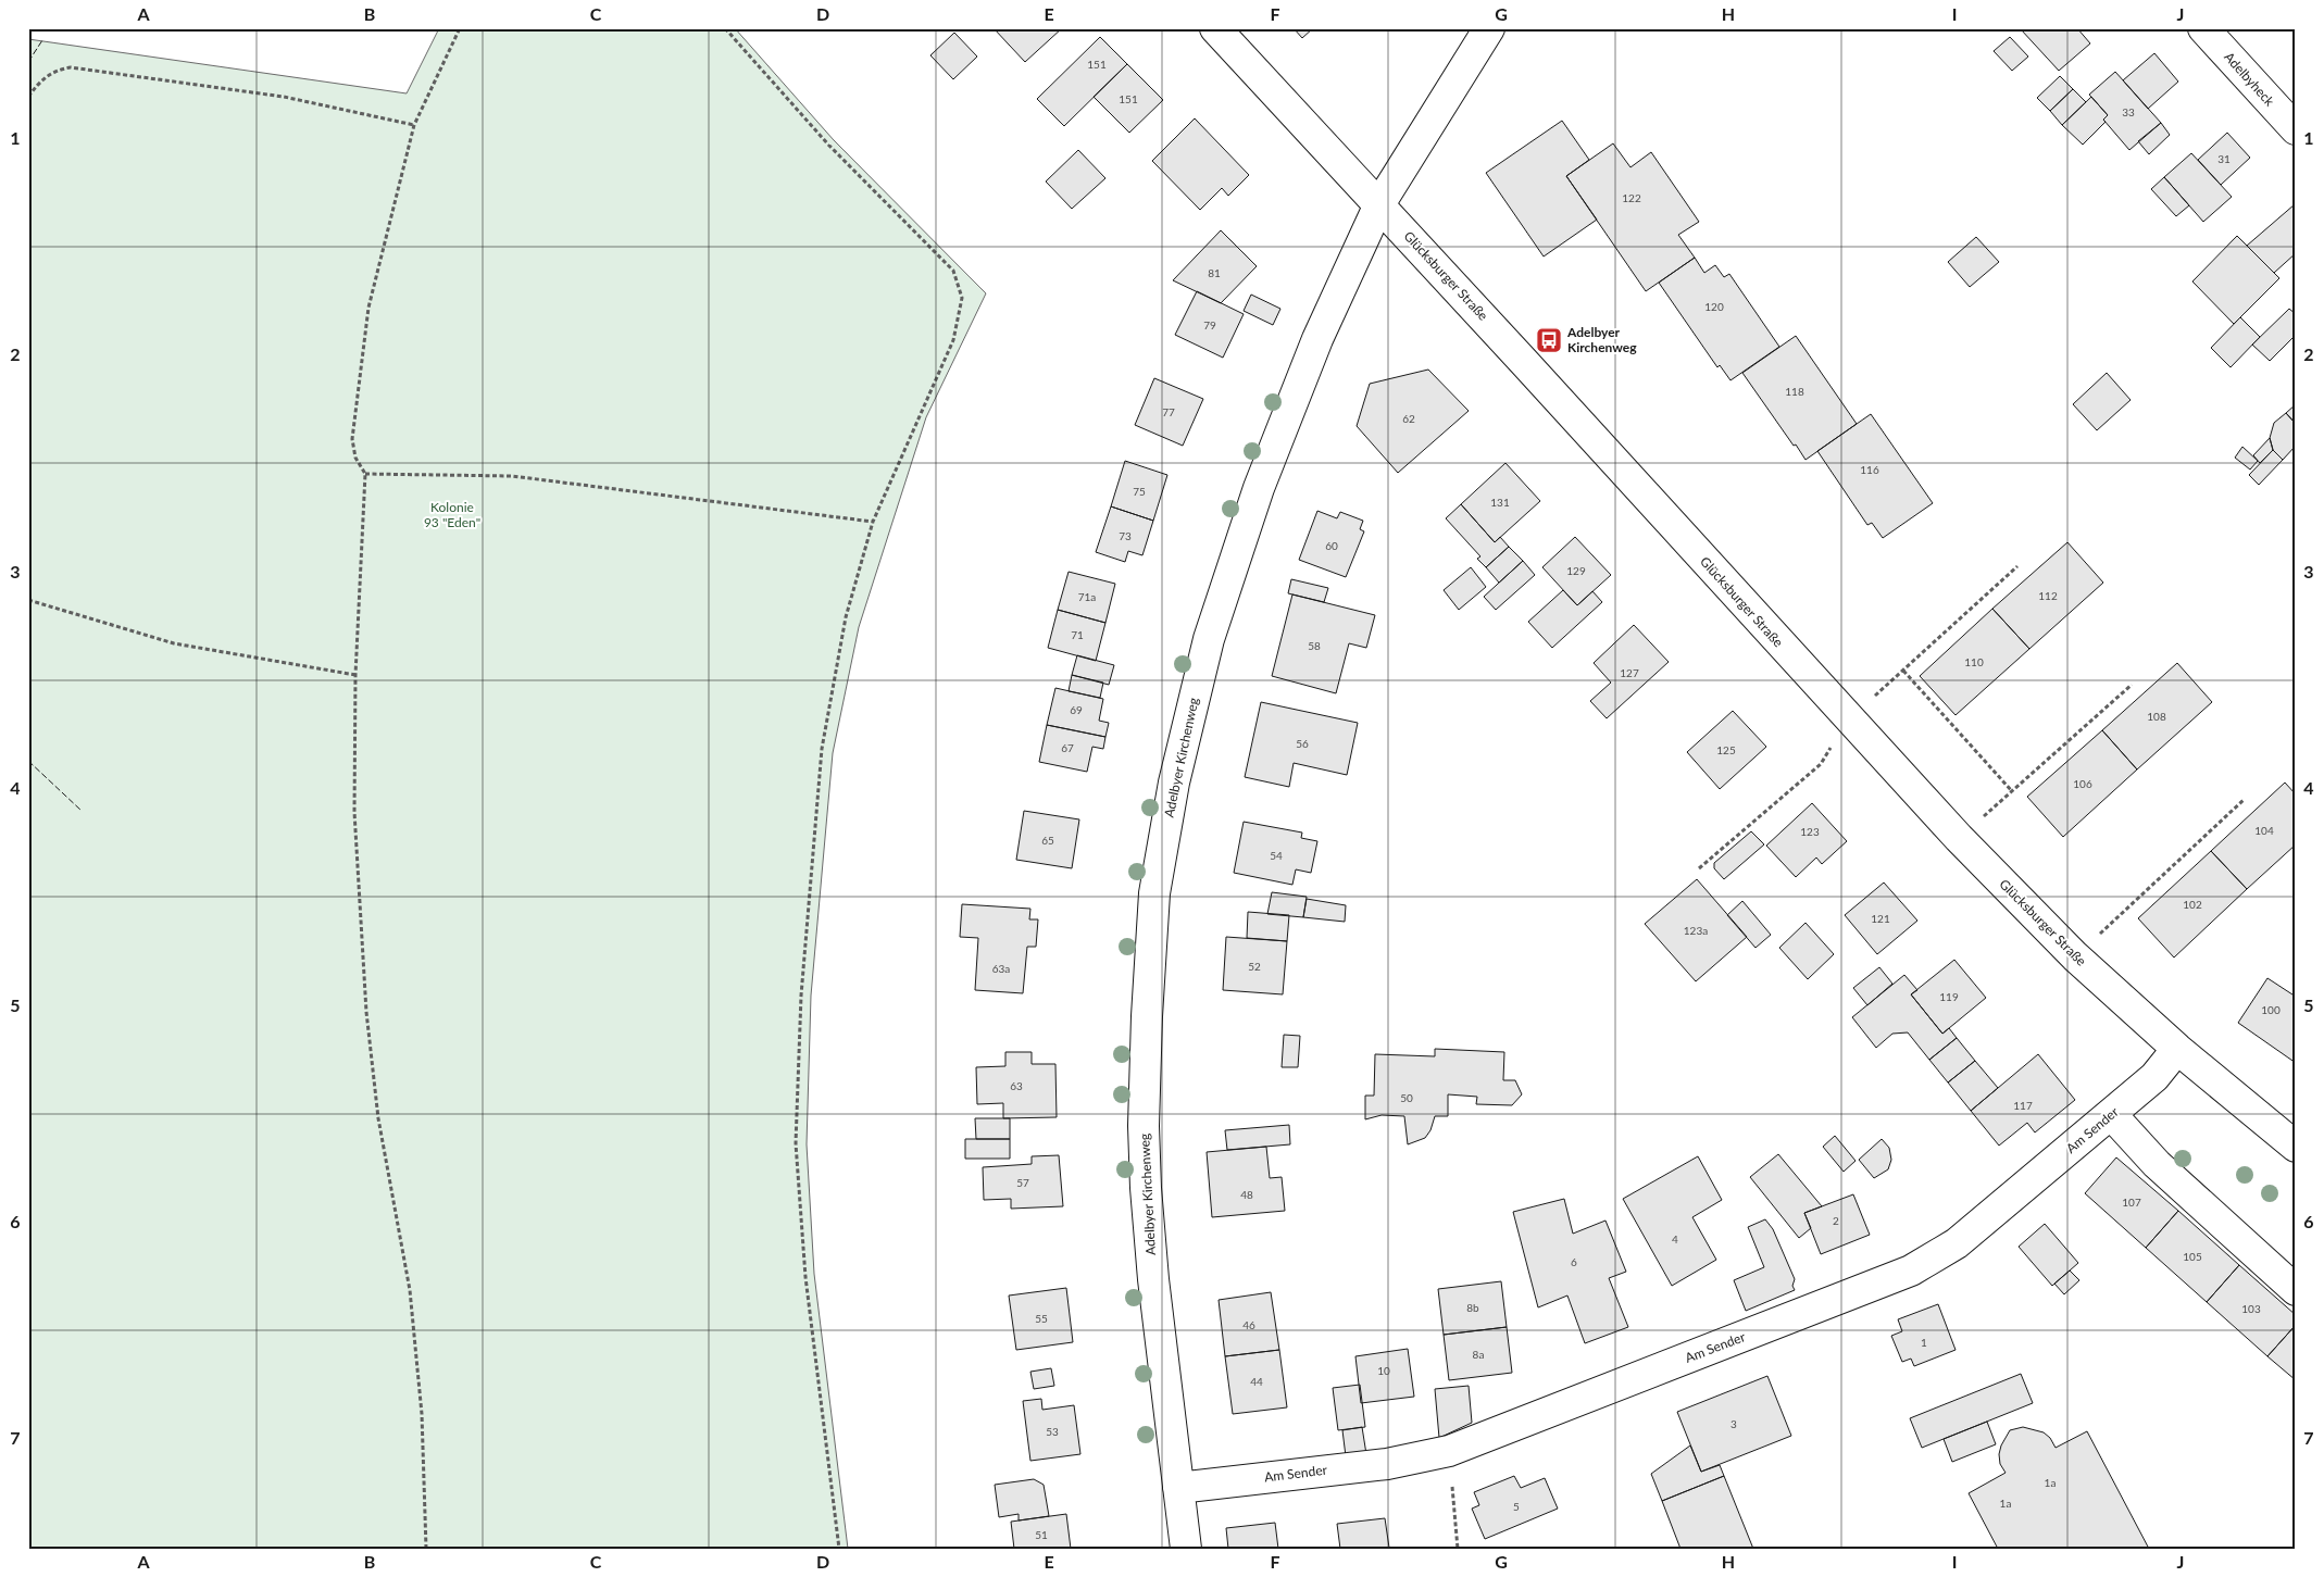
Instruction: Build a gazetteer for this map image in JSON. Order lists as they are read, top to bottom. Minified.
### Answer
{"streets":{"street":["Adelbyheck","Glücksburger Straße","Adelbyer Kirchenweg","Am Sender"]},"crossings":[["Glücksburger Straße","Adelbyer Kirchenweg"],["Glücksburger Straße","Am Sender"],["Adelbyer Kirchenweg","Am Sender"]],"parks":["Kolonie 93 \"Eden\""],"places":{"bus stop":["Adelbyer Kirchenweg"]},"house_numbers":["151","151","33","31","122","81","120","79","118","77","62","116","75","131","73","60","129","112","71a","71","58","110","127","69","108","56","67","125","106","104","123","65","54","102","121","123a","52","63a","119","100","63","50","117","57","48","107","2","4","105","6","8b","103","55","46","1","8a","10","44","3","53","1a","1a","5","51"],"grid":{"columns":["A","B","C","D","E","F","G","H","I","J"],"rows":["1","2","3","4","5","6","7"]}}
